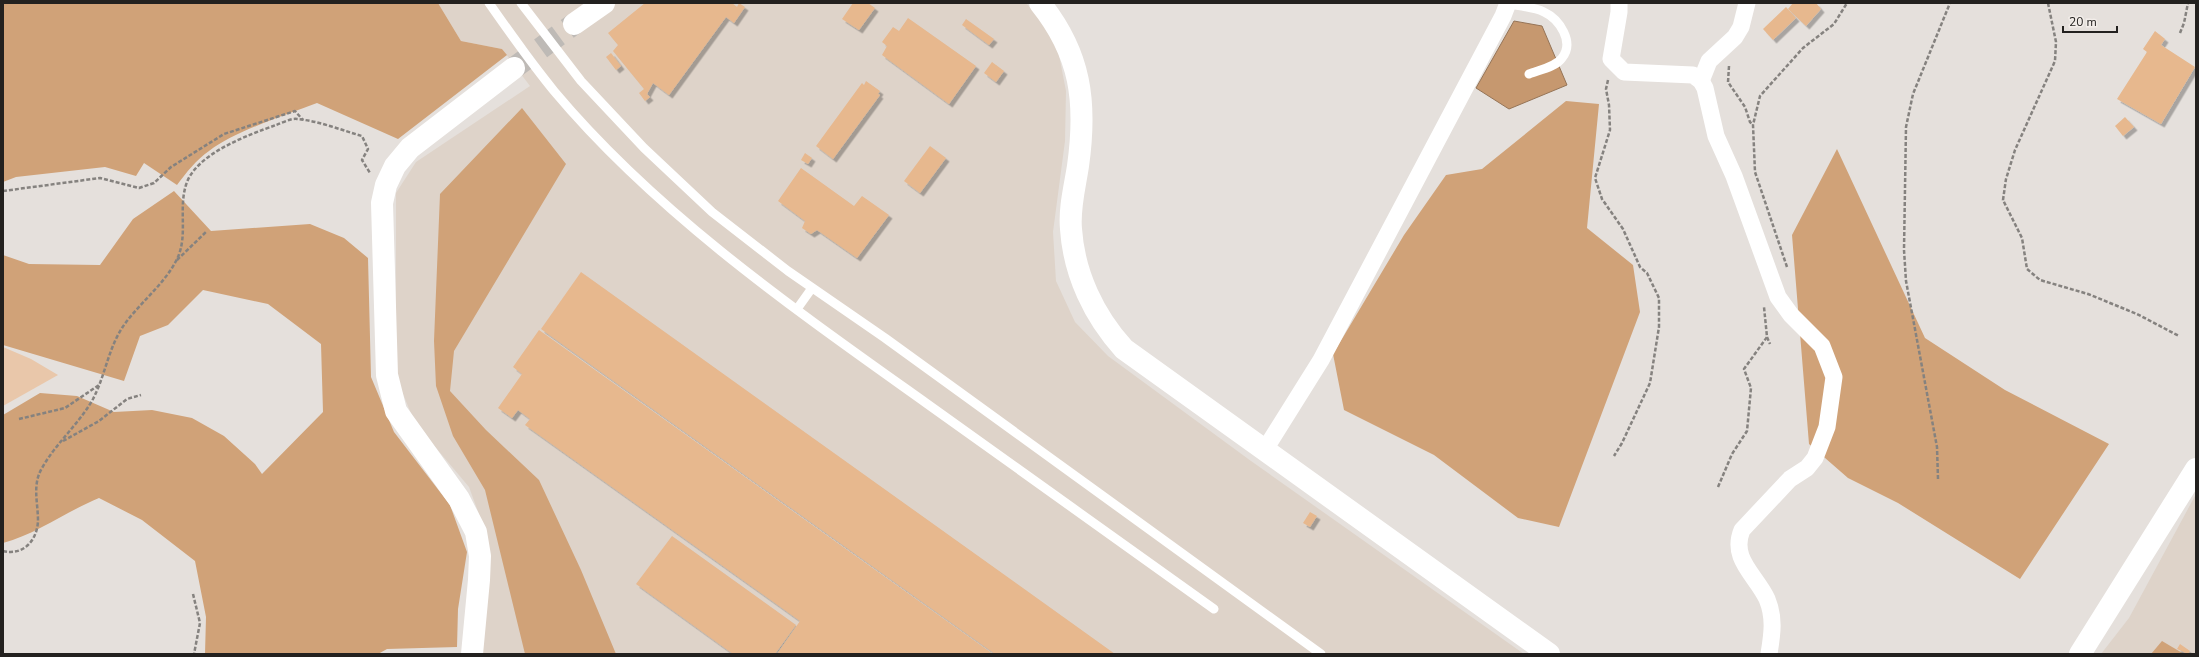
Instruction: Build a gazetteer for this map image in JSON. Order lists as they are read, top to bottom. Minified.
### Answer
{"scale_bar":"20 m"}
